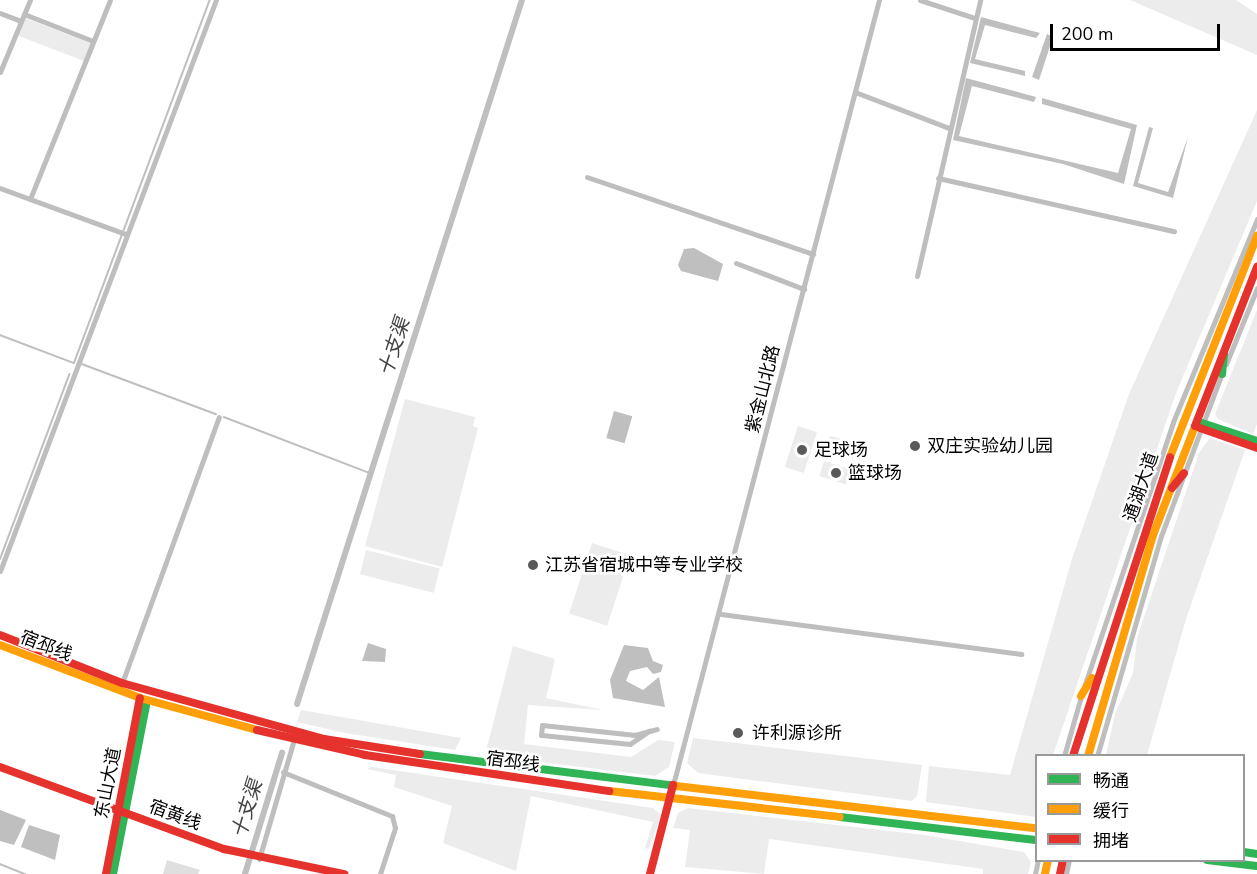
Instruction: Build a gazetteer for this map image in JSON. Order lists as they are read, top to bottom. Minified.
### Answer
{"streets":{"main road":["通湖大道","宿邳线","东山大道","宿黄线"],"street":["紫金山北路"]},"crossings":[["紫金山北路","宿邳线"],["宿邳线","东山大道"],["东山大道","宿黄线"]],"water":["十支渠"],"places":["双庄实验幼儿园","足球场","篮球场","江苏省宿城中等专业学校","许利源诊所"],"legend":["畅通","缓行","拥堵"],"scale_bar":"200 m"}
